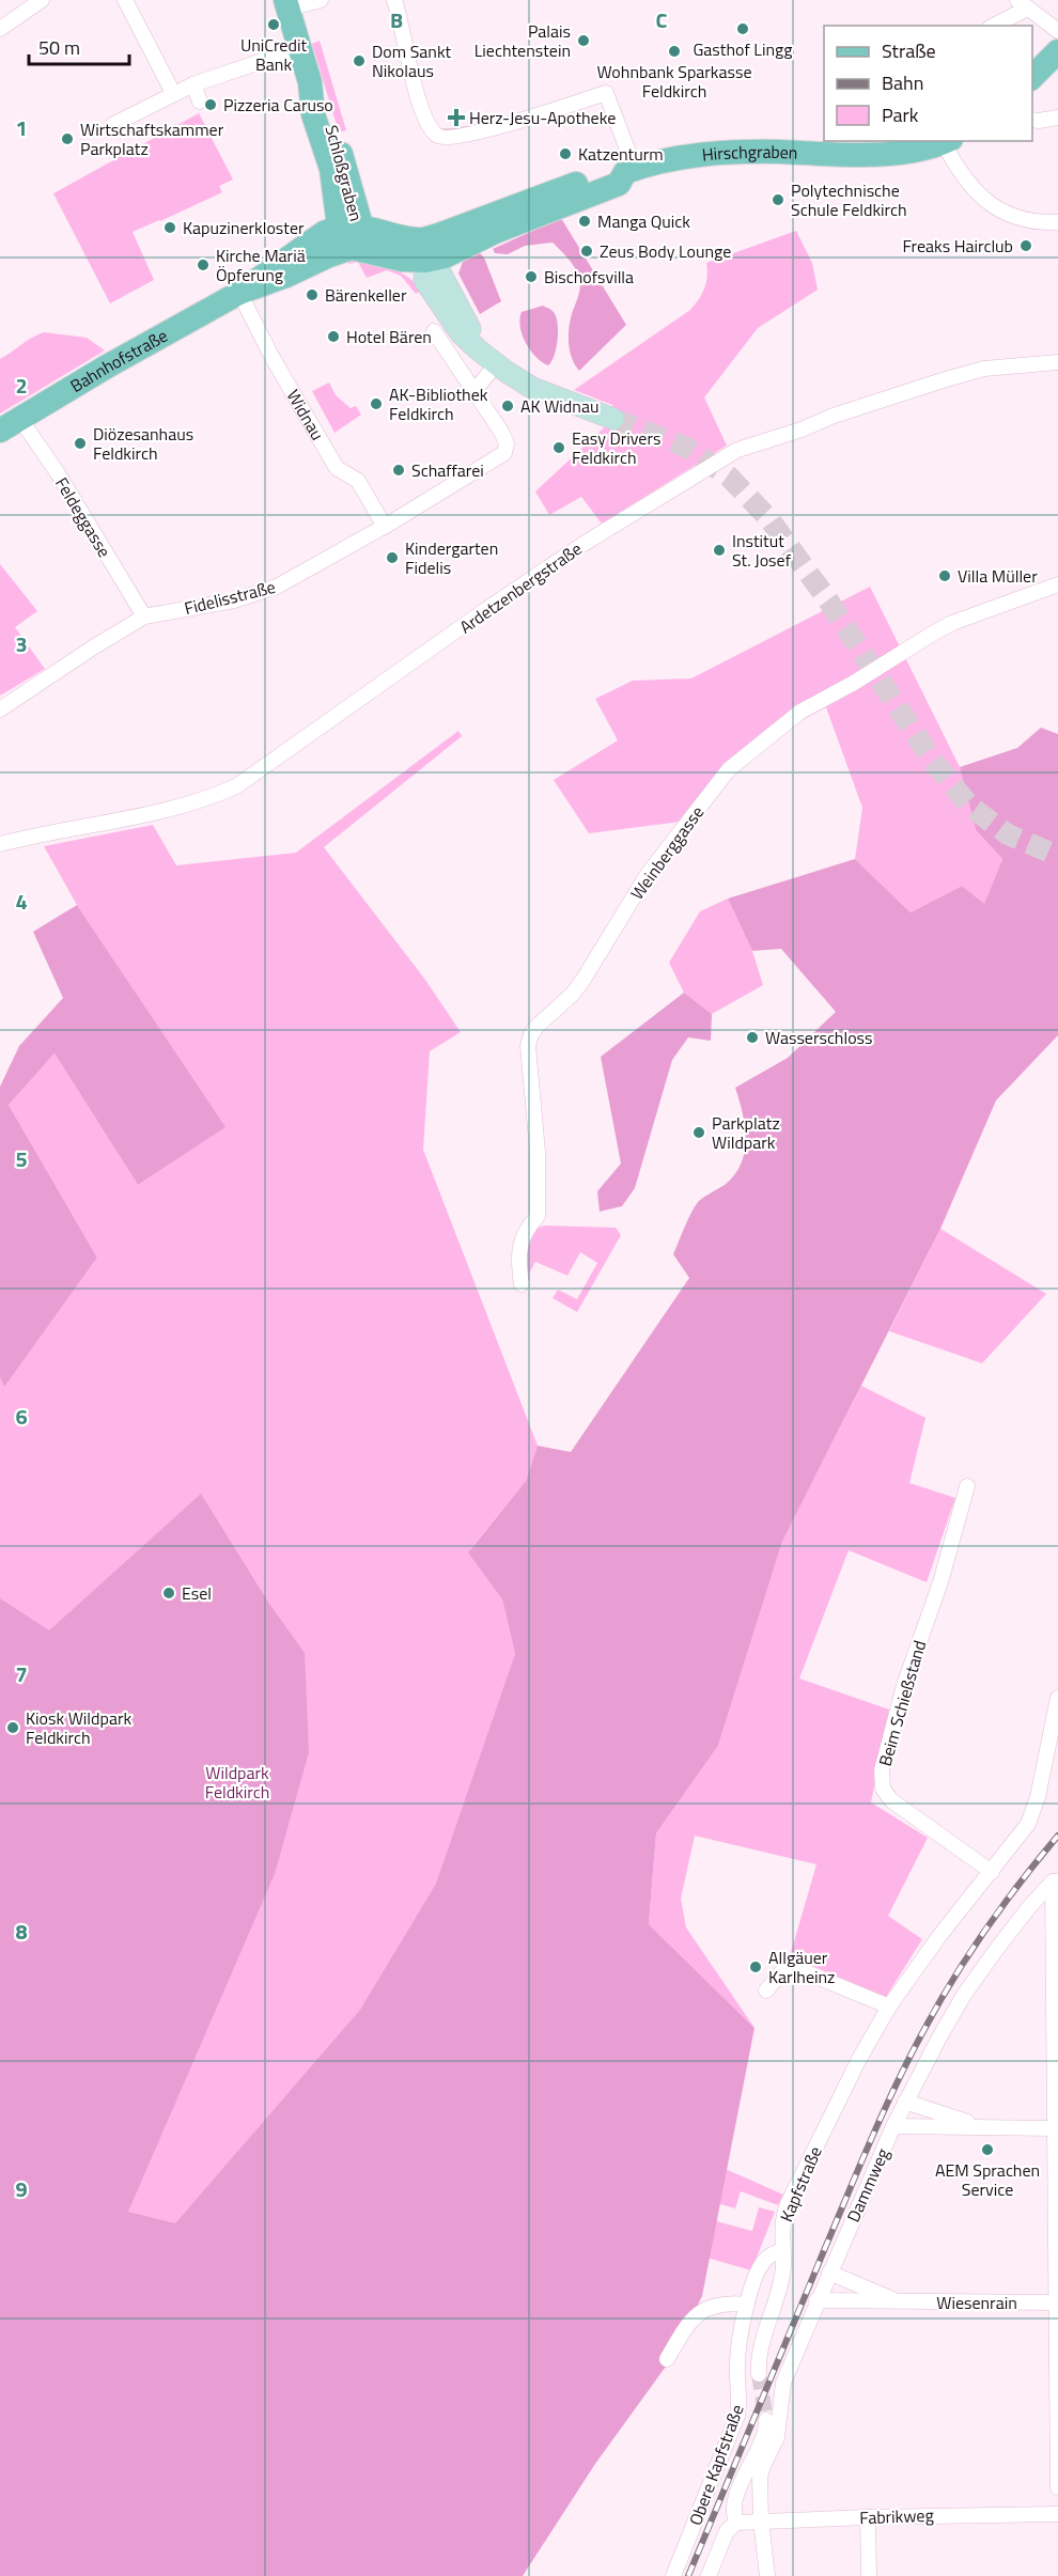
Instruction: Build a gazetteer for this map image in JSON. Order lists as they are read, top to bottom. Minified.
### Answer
{"streets":{"main road":["Hirschgraben","Schloßgraben","Bahnhofstraße"],"street":["Widnau","Feldeggasse","Ardetzenbergstraße","Fidelisstraße","Weinberggasse","Beim Schießstand","Kapfstraße","Dammweg","Wiesenrain","Obere Kapfstraße","Fabrikweg"]},"crossings":[["Hirschgraben","Schloßgraben"],["Hirschgraben","Bahnhofstraße"],["Schloßgraben","Bahnhofstraße"],["Bahnhofstraße","Widnau"],["Bahnhofstraße","Feldeggasse"],["Widnau","Fidelisstraße"],["Feldeggasse","Fidelisstraße"],["Beim Schießstand","Kapfstraße"],["Kapfstraße","Obere Kapfstraße"],["Dammweg","Wiesenrain"],["Dammweg","Fabrikweg"]],"parks":["Wildpark Feldkirch"],"places":{"other":["UniCredit Bank","Gasthof Lingg","Palais Liechtenstein","Wohnbank Sparkasse Feldkirch","Dom Sankt Nikolaus","Pizzeria Caruso","Wirtschaftskammer Parkplatz","Katzenturm","Polytechnische Schule Feldkirch","Manga Quick","Kapuzinerkloster","Freaks Hairclub","Zeus Body Lounge","Kirche Mariä Öpferung","Bischofsvilla","Bärenkeller","Hotel Bären","AK-Bibliothek Feldkirch","AK Widnau","Diözesanhaus Feldkirch","Easy Drivers Feldkirch","Schaffarei","Institut St. Josef","Kindergarten Fidelis","Villa Müller","Wasserschloss","Parkplatz Wildpark","Esel","Kiosk Wildpark Feldkirch","Allgäuer Karlheinz","AEM Sprachen Service"],"health":["Herz-Jesu-Apotheke"]},"legend":["Straße","Bahn","Park"],"scale_bar":"50 m","grid":{"columns":["B","C"],"rows":["1","2","3","4","5","6","7","8","9"]}}
